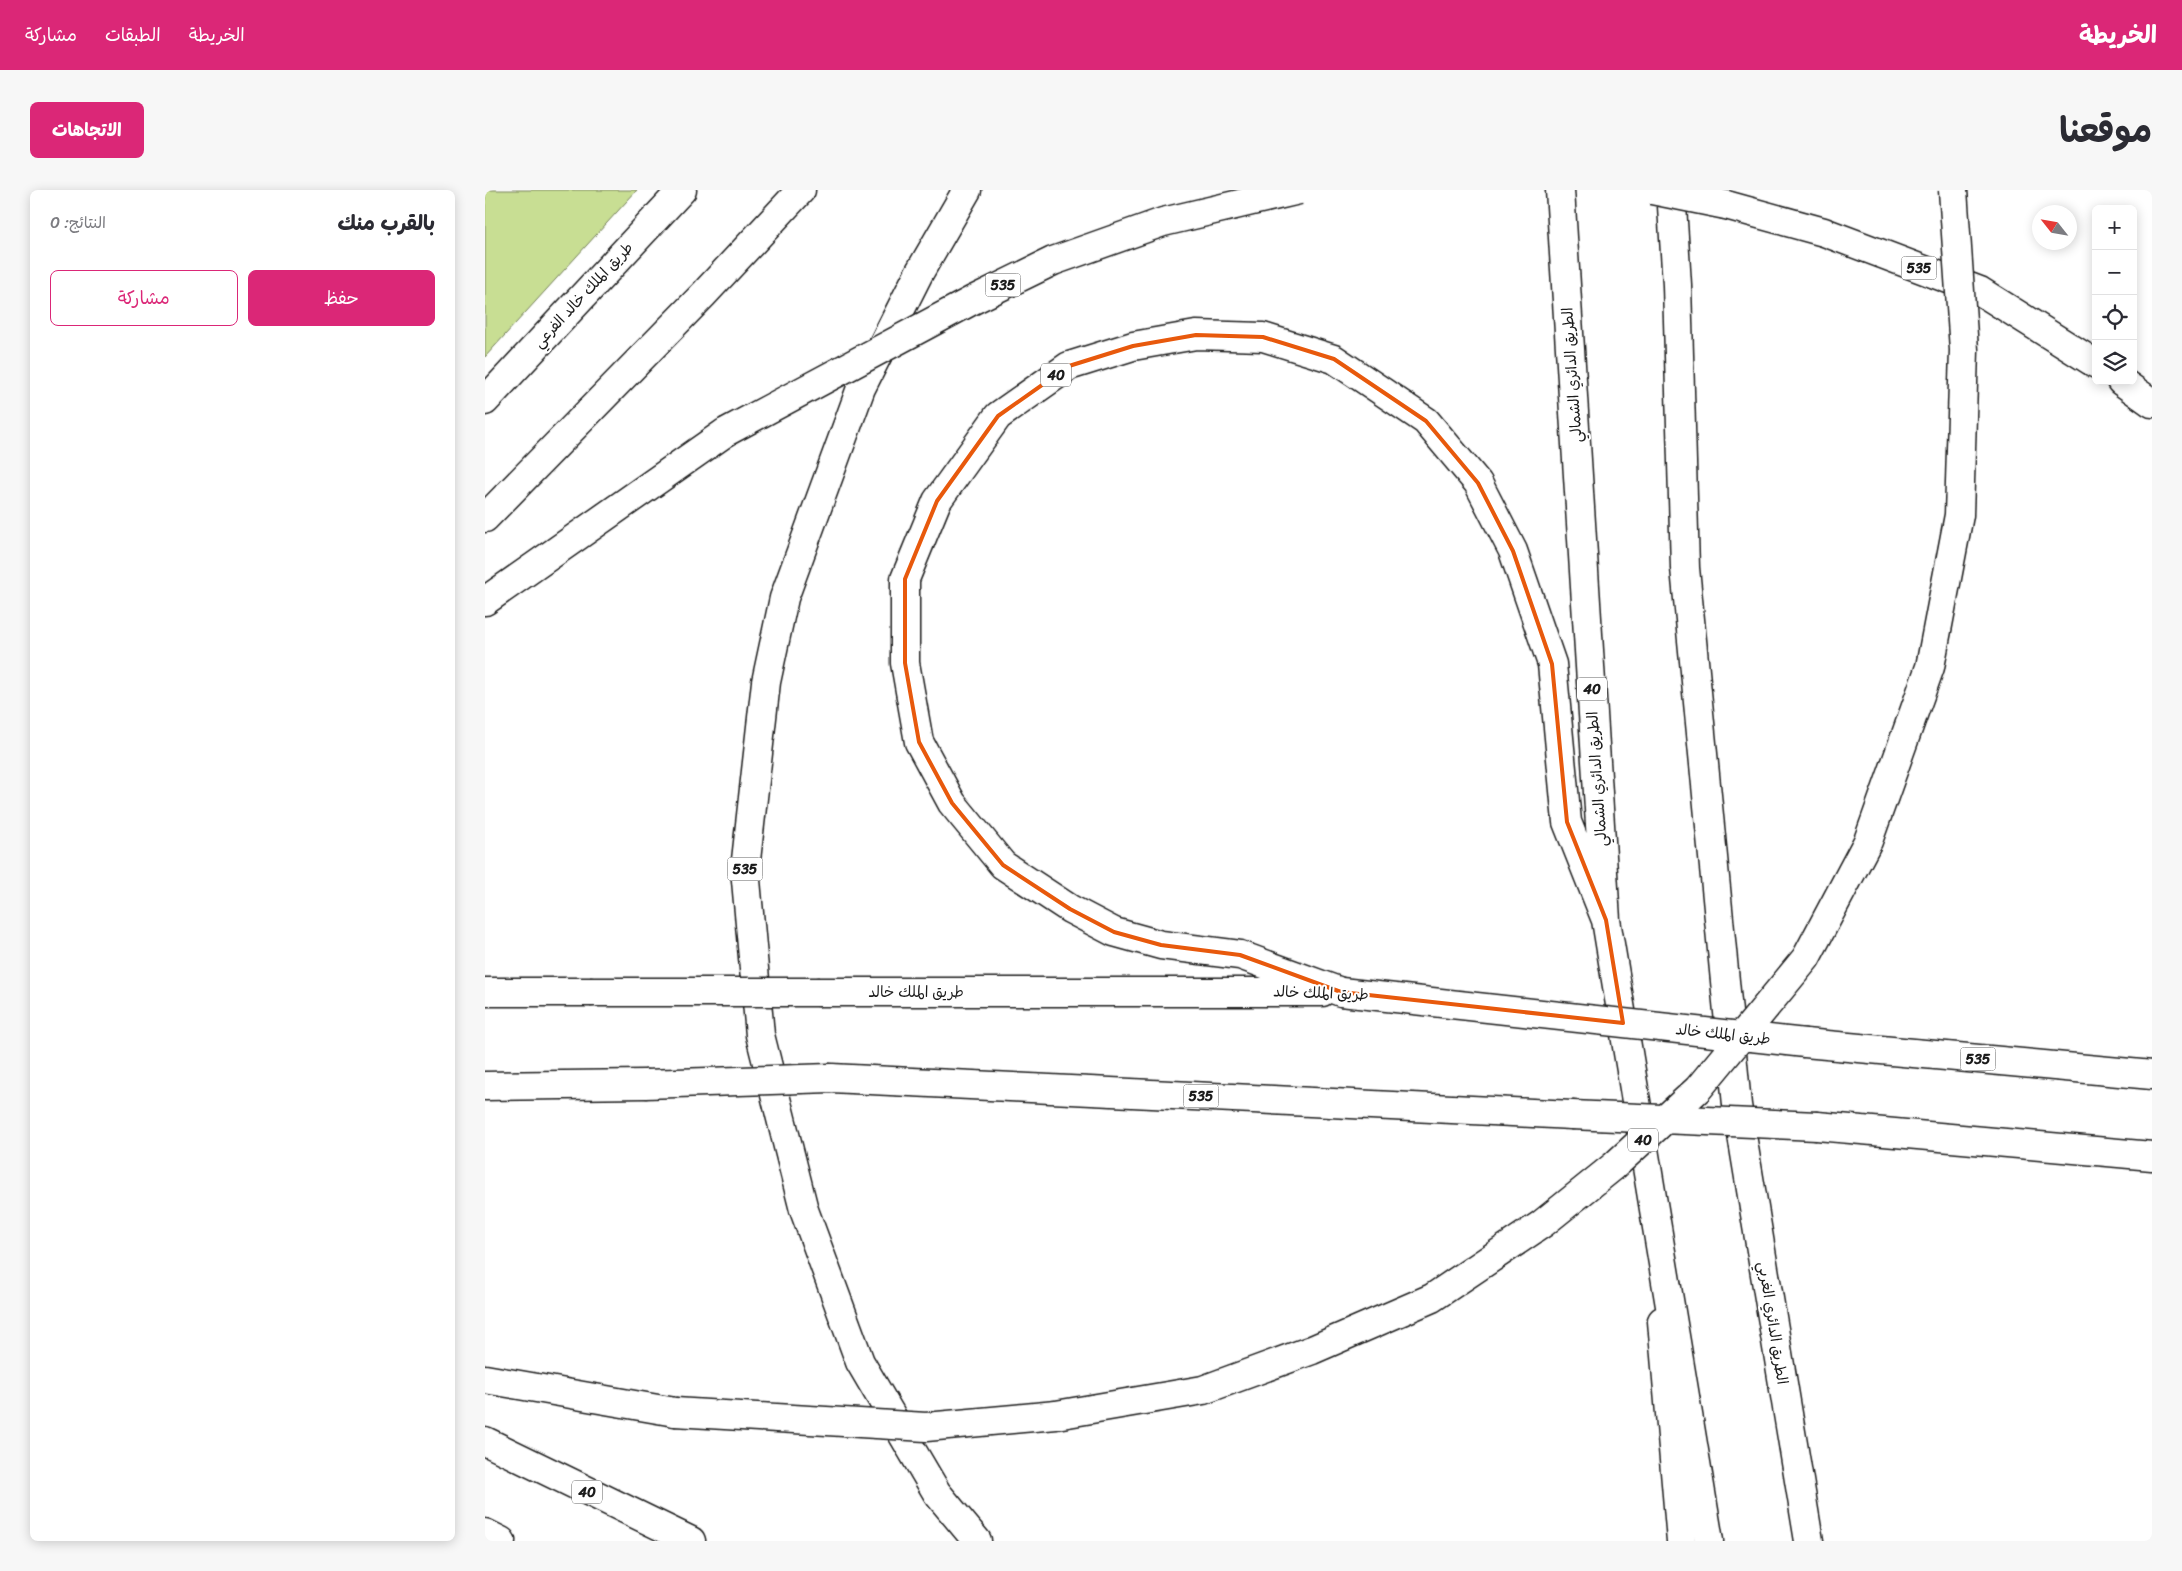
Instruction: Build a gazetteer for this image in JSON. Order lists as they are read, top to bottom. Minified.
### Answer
{"streets":{"main road":["535","طريق الملك خالد الفرعي","40","الطريق الدائري الشمالي","طريق الملك خالد","الطريق الدائري الغربي"]},"crossings":[["40","الطريق الدائري الشمالي"],["40","طريق الملك خالد"]],"north":"top left","page":{"header":"الخريطة","nav":["الخريطة","الطبقات","مشاركة"],"title":"موقعنا","buttons":["الاتجاهات",["حفظ","مشاركة"]],"heading":["بالقرب منك","النتائج: 0"],"map_buttons":["+","−"]}}
